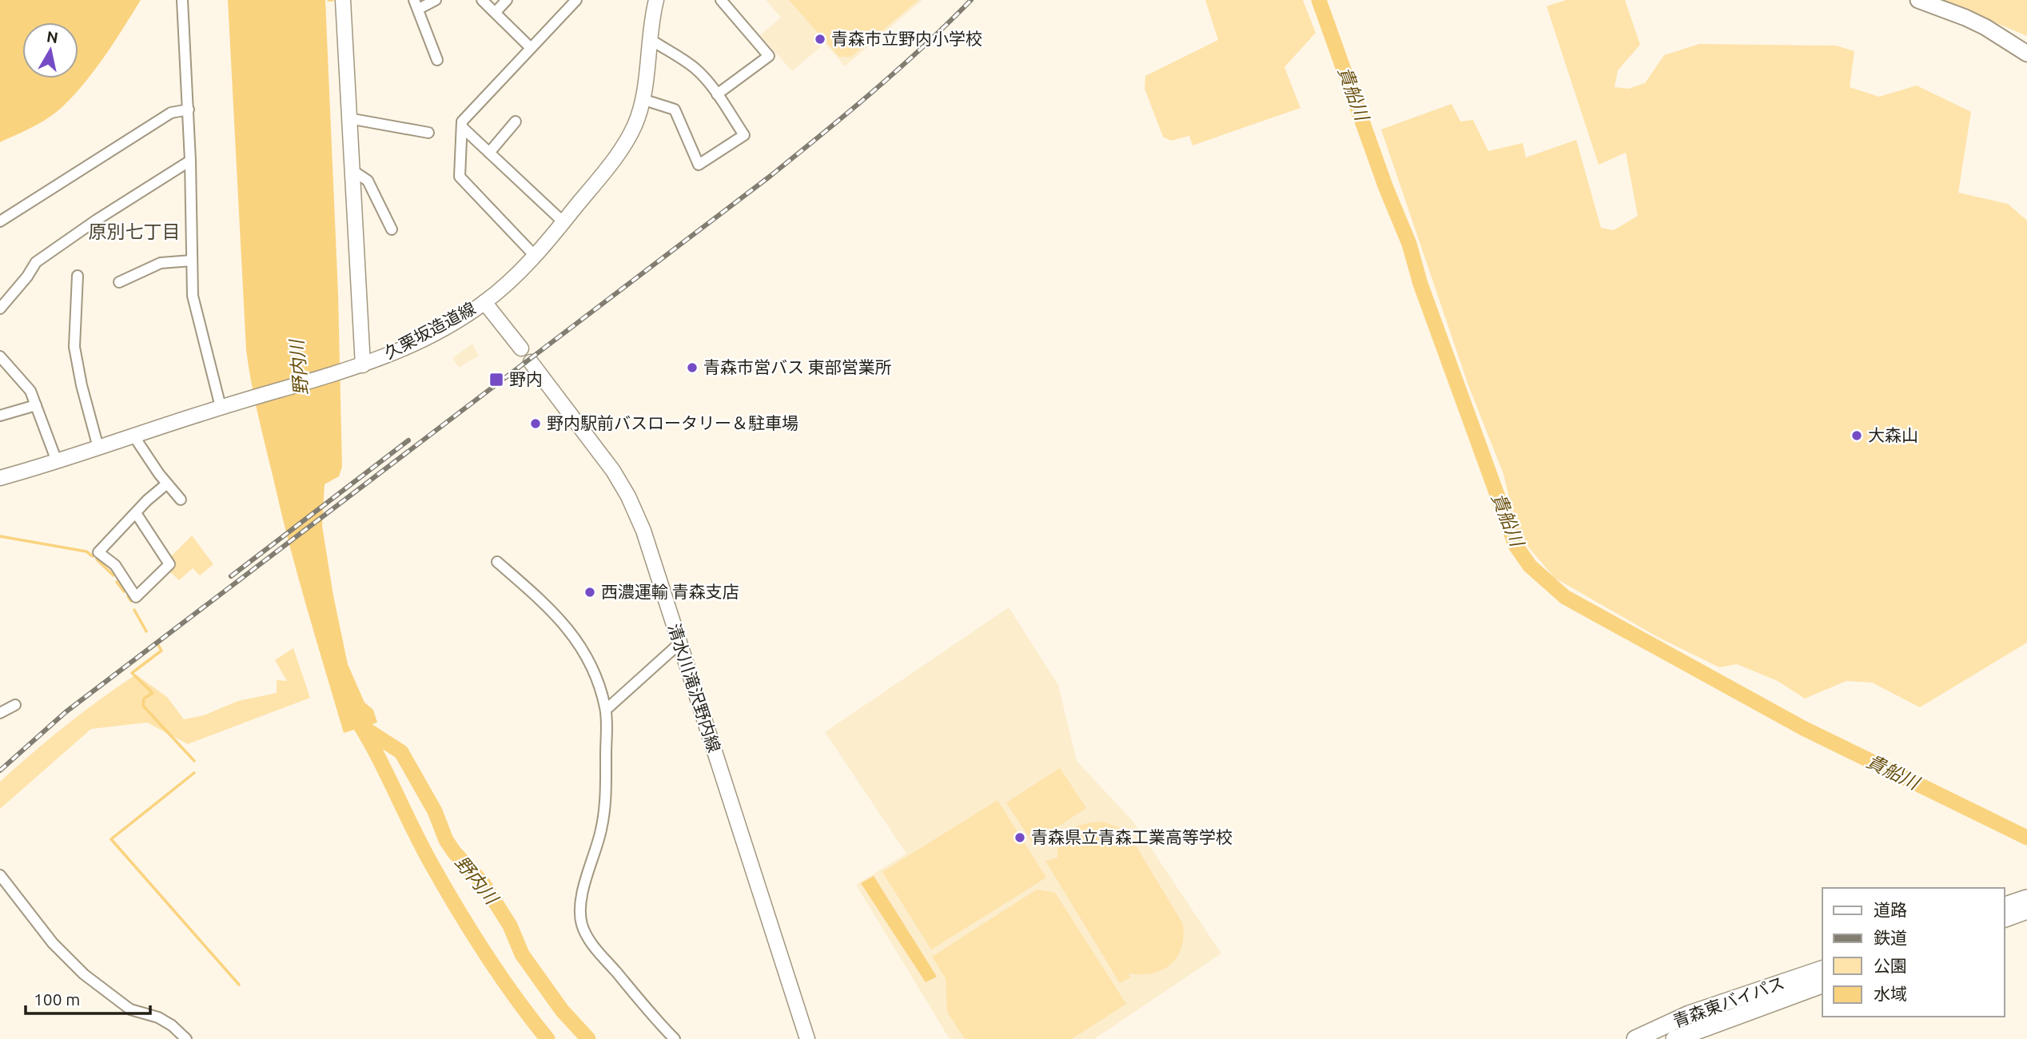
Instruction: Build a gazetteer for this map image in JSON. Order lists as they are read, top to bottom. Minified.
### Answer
{"streets":{"highway":["青森東バイパス"],"main road":["久栗坂造道線","清水川滝沢野内線"]},"districts":["原別七丁目"],"water":["貴船川","野内川"],"places":{"other":["青森市立野内小学校","青森市営バス 東部営業所","野内駅前バスロータリー＆駐車場","大森山","西濃運輸 青森支店","青森県立青森工業高等学校"],"transit":["野内"]},"legend":["道路","鉄道","公園","水域"],"scale_bar":"100 m","north":"top"}
